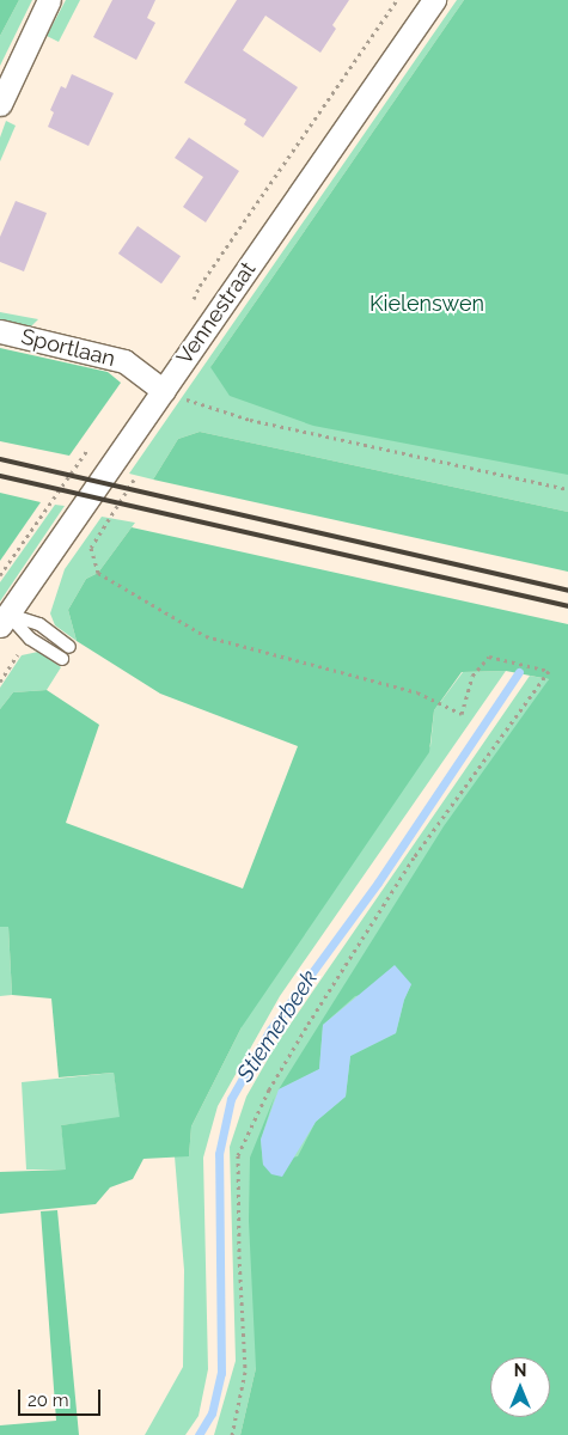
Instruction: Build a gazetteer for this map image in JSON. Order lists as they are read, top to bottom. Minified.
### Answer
{"streets":{"street":["Vennestraat","Sportlaan"]},"crossings":[["Vennestraat","Sportlaan"]],"water":["Stiemerbeek"],"parks":["Kielenswen"],"scale_bar":"20 m","north":"top"}
